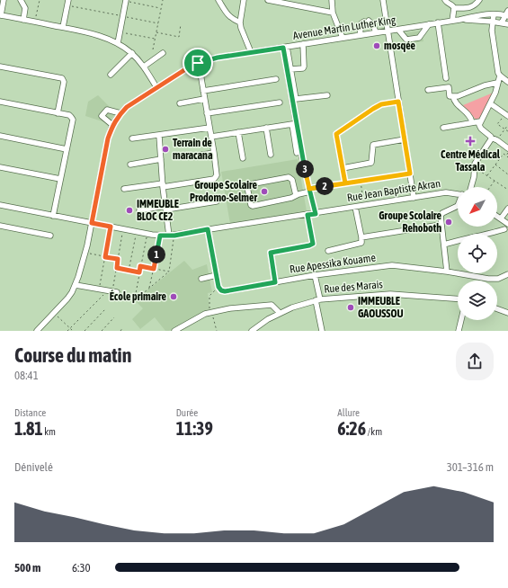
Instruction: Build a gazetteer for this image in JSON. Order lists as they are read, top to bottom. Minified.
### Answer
{"streets":{"street":["Avenue Martin Luther King","Rue Jean Baptiste Akran","Rue Apessika Kouame","Rue des Marais"]},"crossings":[["Avenue Martin Luther King","Rue Jean Baptiste Akran"]],"places":{"other":["mosqée","Terrain de maracana","Groupe Scolaire Prodomo-Selmer","IMMEUBLE BLOC CE2","Groupe Scolaire Rehoboth","École primaire","IMMEUBLE GAOUSSOU"],"health":["Centre Médical Tassala"]},"north":"bottom left","page":{"pins":["3","2","1"],"heading":["Course du matin","08:41"],"stats":[["Distance","1.81 km"],["Durée","11:39"],["Allure","6:26 /km"]],"chart":["Dénivelé","301–316 m"],"list":[{"name":"500 m","note":"6:30"}]}}
